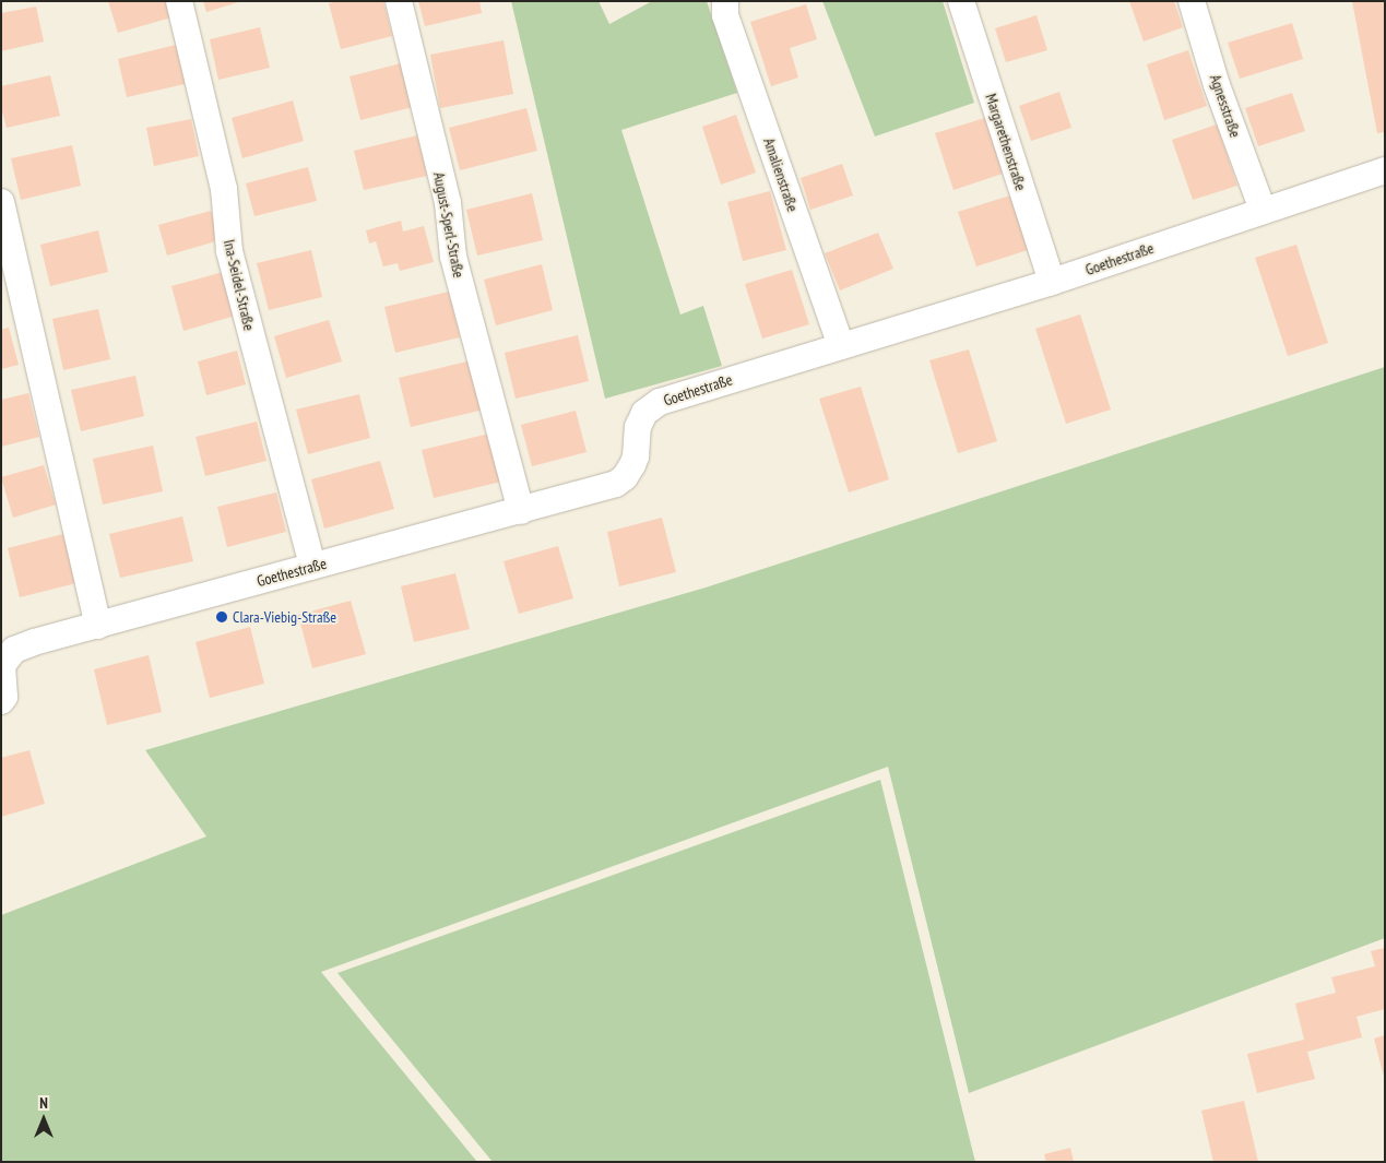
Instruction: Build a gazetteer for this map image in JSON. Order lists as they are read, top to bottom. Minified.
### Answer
{"streets":{"street":["Agnesstraße","Margarethenstraße","Amalienstraße","August-Sperl-Straße","Goethestraße","Ina-Seidel-Straße"]},"crossings":[["Agnesstraße","Goethestraße"],["Margarethenstraße","Goethestraße"],["Amalienstraße","Goethestraße"],["August-Sperl-Straße","Goethestraße"],["Goethestraße","Ina-Seidel-Straße"]],"places":["Clara-Viebig-Straße"],"north":"top"}
